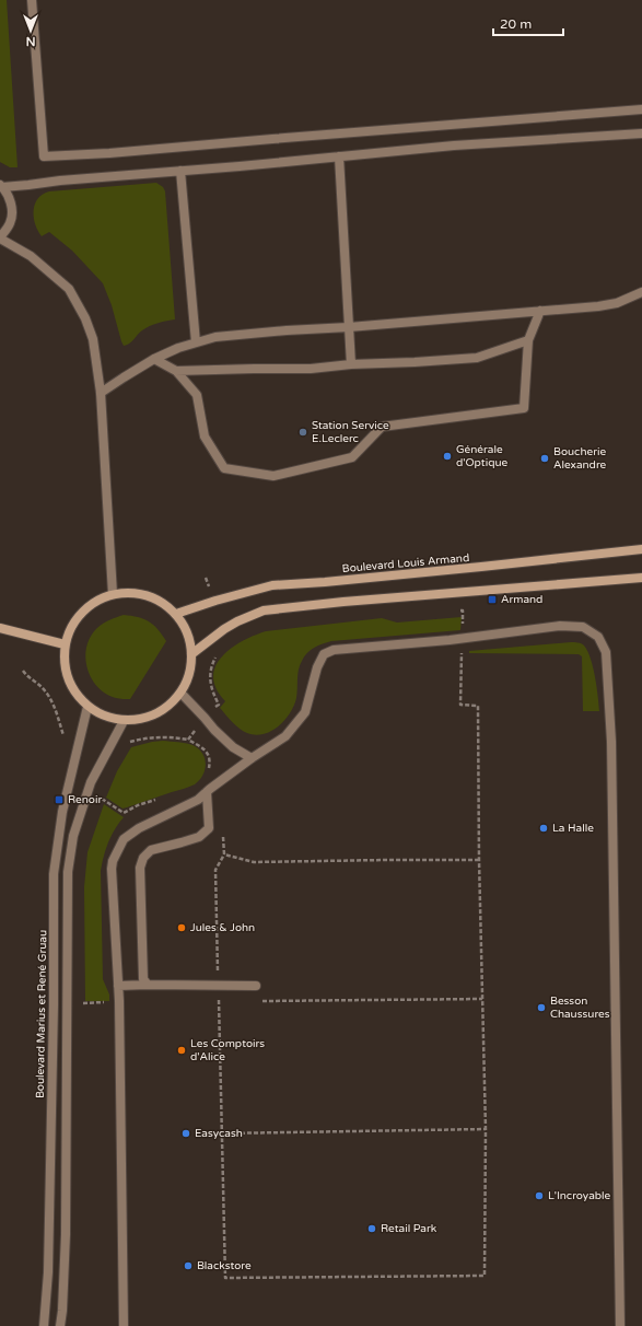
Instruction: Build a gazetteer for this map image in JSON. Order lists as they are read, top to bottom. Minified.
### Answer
{"streets":{"main road":["Boulevard Louis Armand"],"street":["Boulevard Marius et René Gruau"]},"crossings":[["Boulevard Louis Armand","Boulevard Marius et René Gruau"]],"places":{"other":["Station Service E.Leclerc","Générale d'Optique","Boucherie Alexandre","La Halle","Jules & John","Besson Chaussures","Les Comptoirs d'Alice","Easycash","L'Incroyable","Retail Park","Blackstore"],"transit":["Armand","Renoir"]},"scale_bar":"20 m","north":"bottom"}
